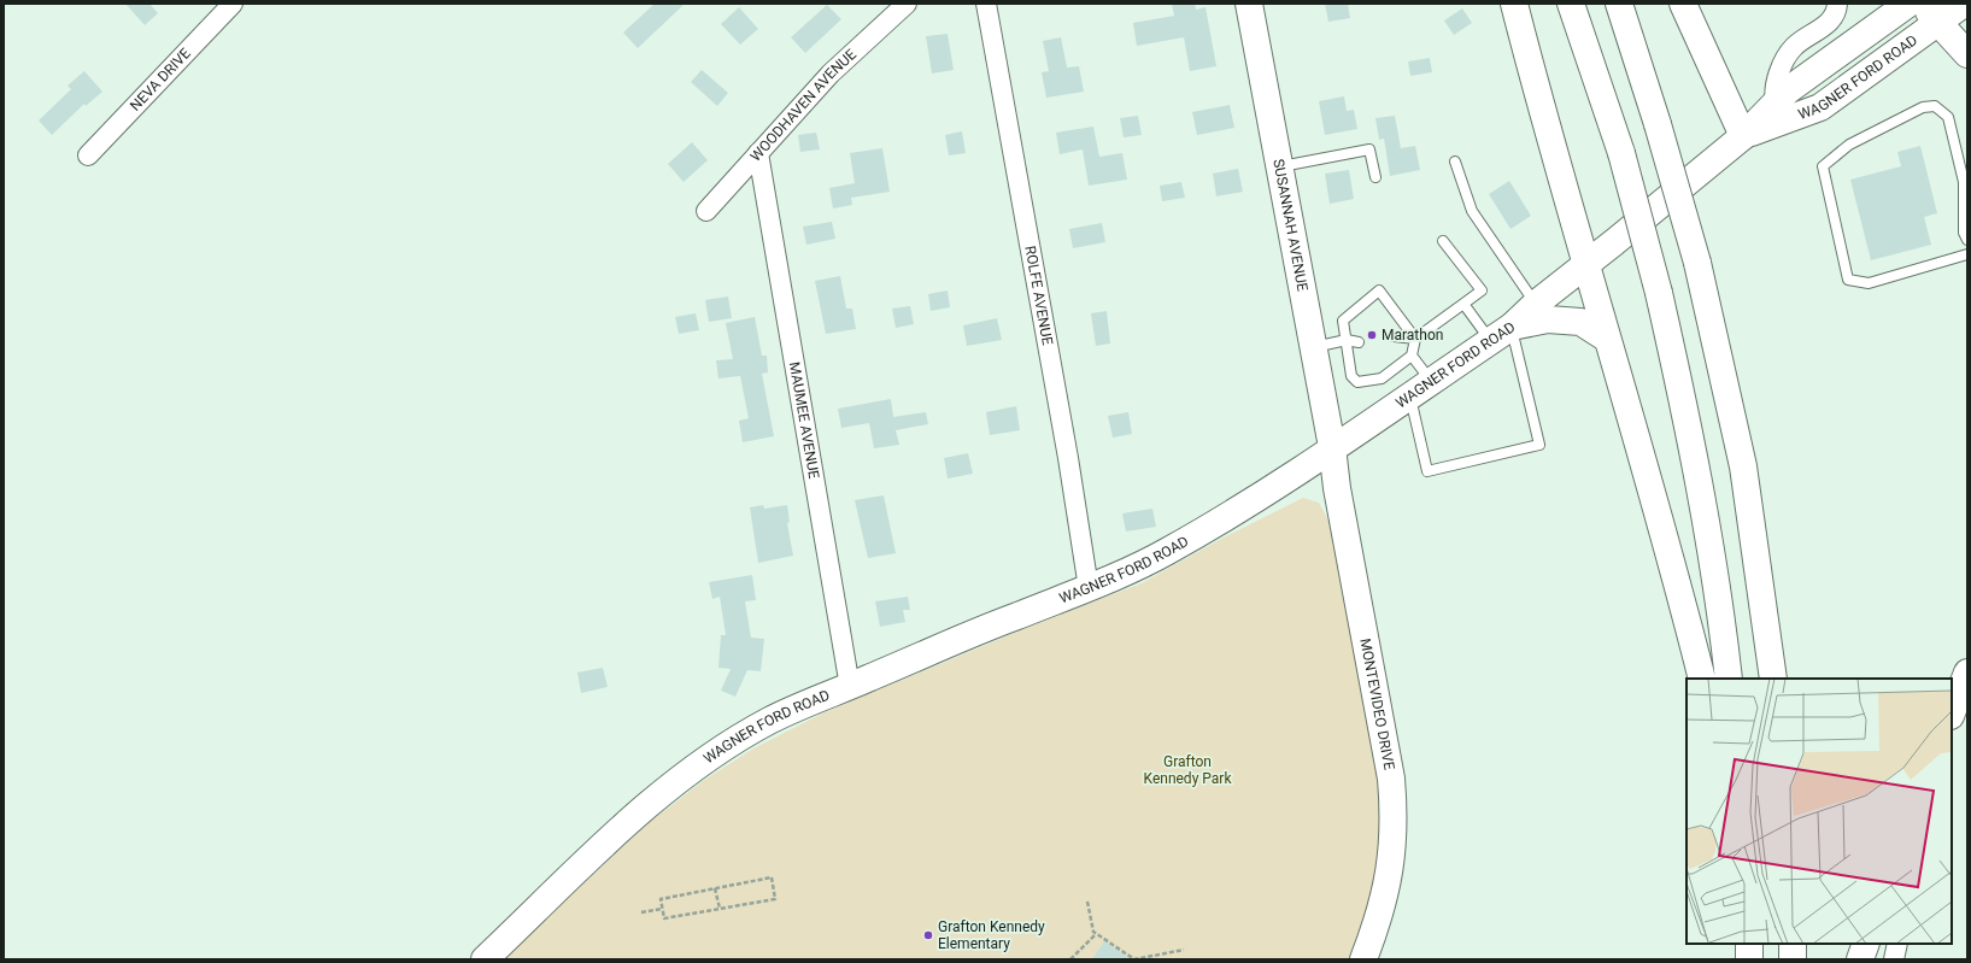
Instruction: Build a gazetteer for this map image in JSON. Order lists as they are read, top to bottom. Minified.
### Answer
{"streets":{"main road":["WAGNER FORD ROAD","SUSANNAH AVENUE","MONTEVIDEO DRIVE"],"street":["NEVA DRIVE","WOODHAVEN AVENUE","ROLFE AVENUE","MAUMEE AVENUE"]},"crossings":[["WAGNER FORD ROAD","SUSANNAH AVENUE"],["WAGNER FORD ROAD","ROLFE AVENUE"],["WAGNER FORD ROAD","MAUMEE AVENUE"],["WAGNER FORD ROAD","MONTEVIDEO DRIVE"],["WOODHAVEN AVENUE","MAUMEE AVENUE"],["SUSANNAH AVENUE","MONTEVIDEO DRIVE"]],"parks":["Grafton Kennedy Park"],"places":["Marathon","Grafton Kennedy Elementary"]}
